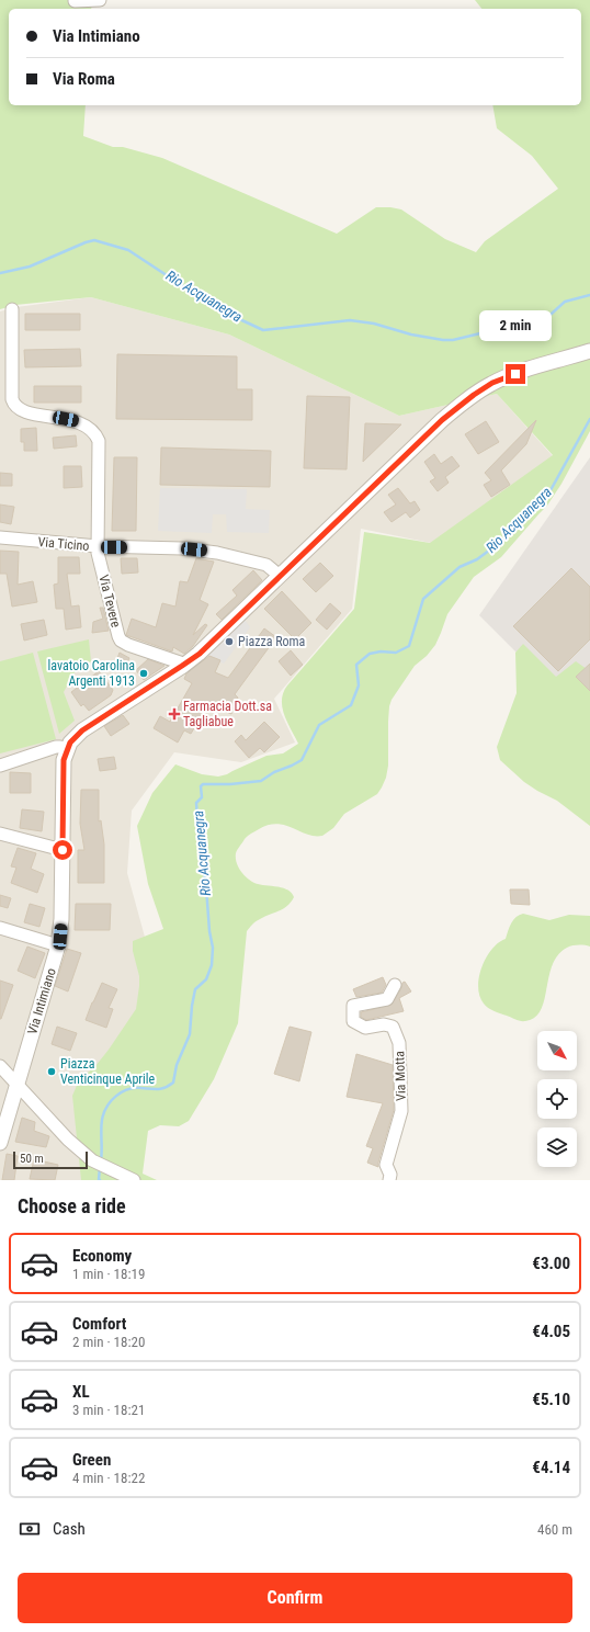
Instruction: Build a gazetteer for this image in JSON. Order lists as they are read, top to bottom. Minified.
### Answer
{"streets":{"street":["Via Ticino","Via Tevere","Via Intimiano","Via Motta"]},"crossings":[["Via Ticino","Via Tevere"]],"water":["Rio Acquanegra"],"places":{"other":["Piazza Roma","lavatoio Carolina Argenti 1913","Piazza Venticinque Aprile"],"health":["Farmacia Dott.sa Tagliabue"]},"scale_bar":"50 m","north":"bottom right","page":{"banner":["Via Intimiano","Via Roma"],"bubble":"2 min","scale":"50 m","heading":"Choose a ride","list":[{"name":"Economy","note":"1 min · 18:19","value":"€3.00"},{"name":"Comfort","note":"2 min · 18:20","value":"€4.05"},{"name":"XL","note":"3 min · 18:21","value":"€5.10"},{"name":"Green","note":"4 min · 18:22","value":"€4.14"}],"pay":["Cash","460 m"],"buttons":"Confirm"}}
